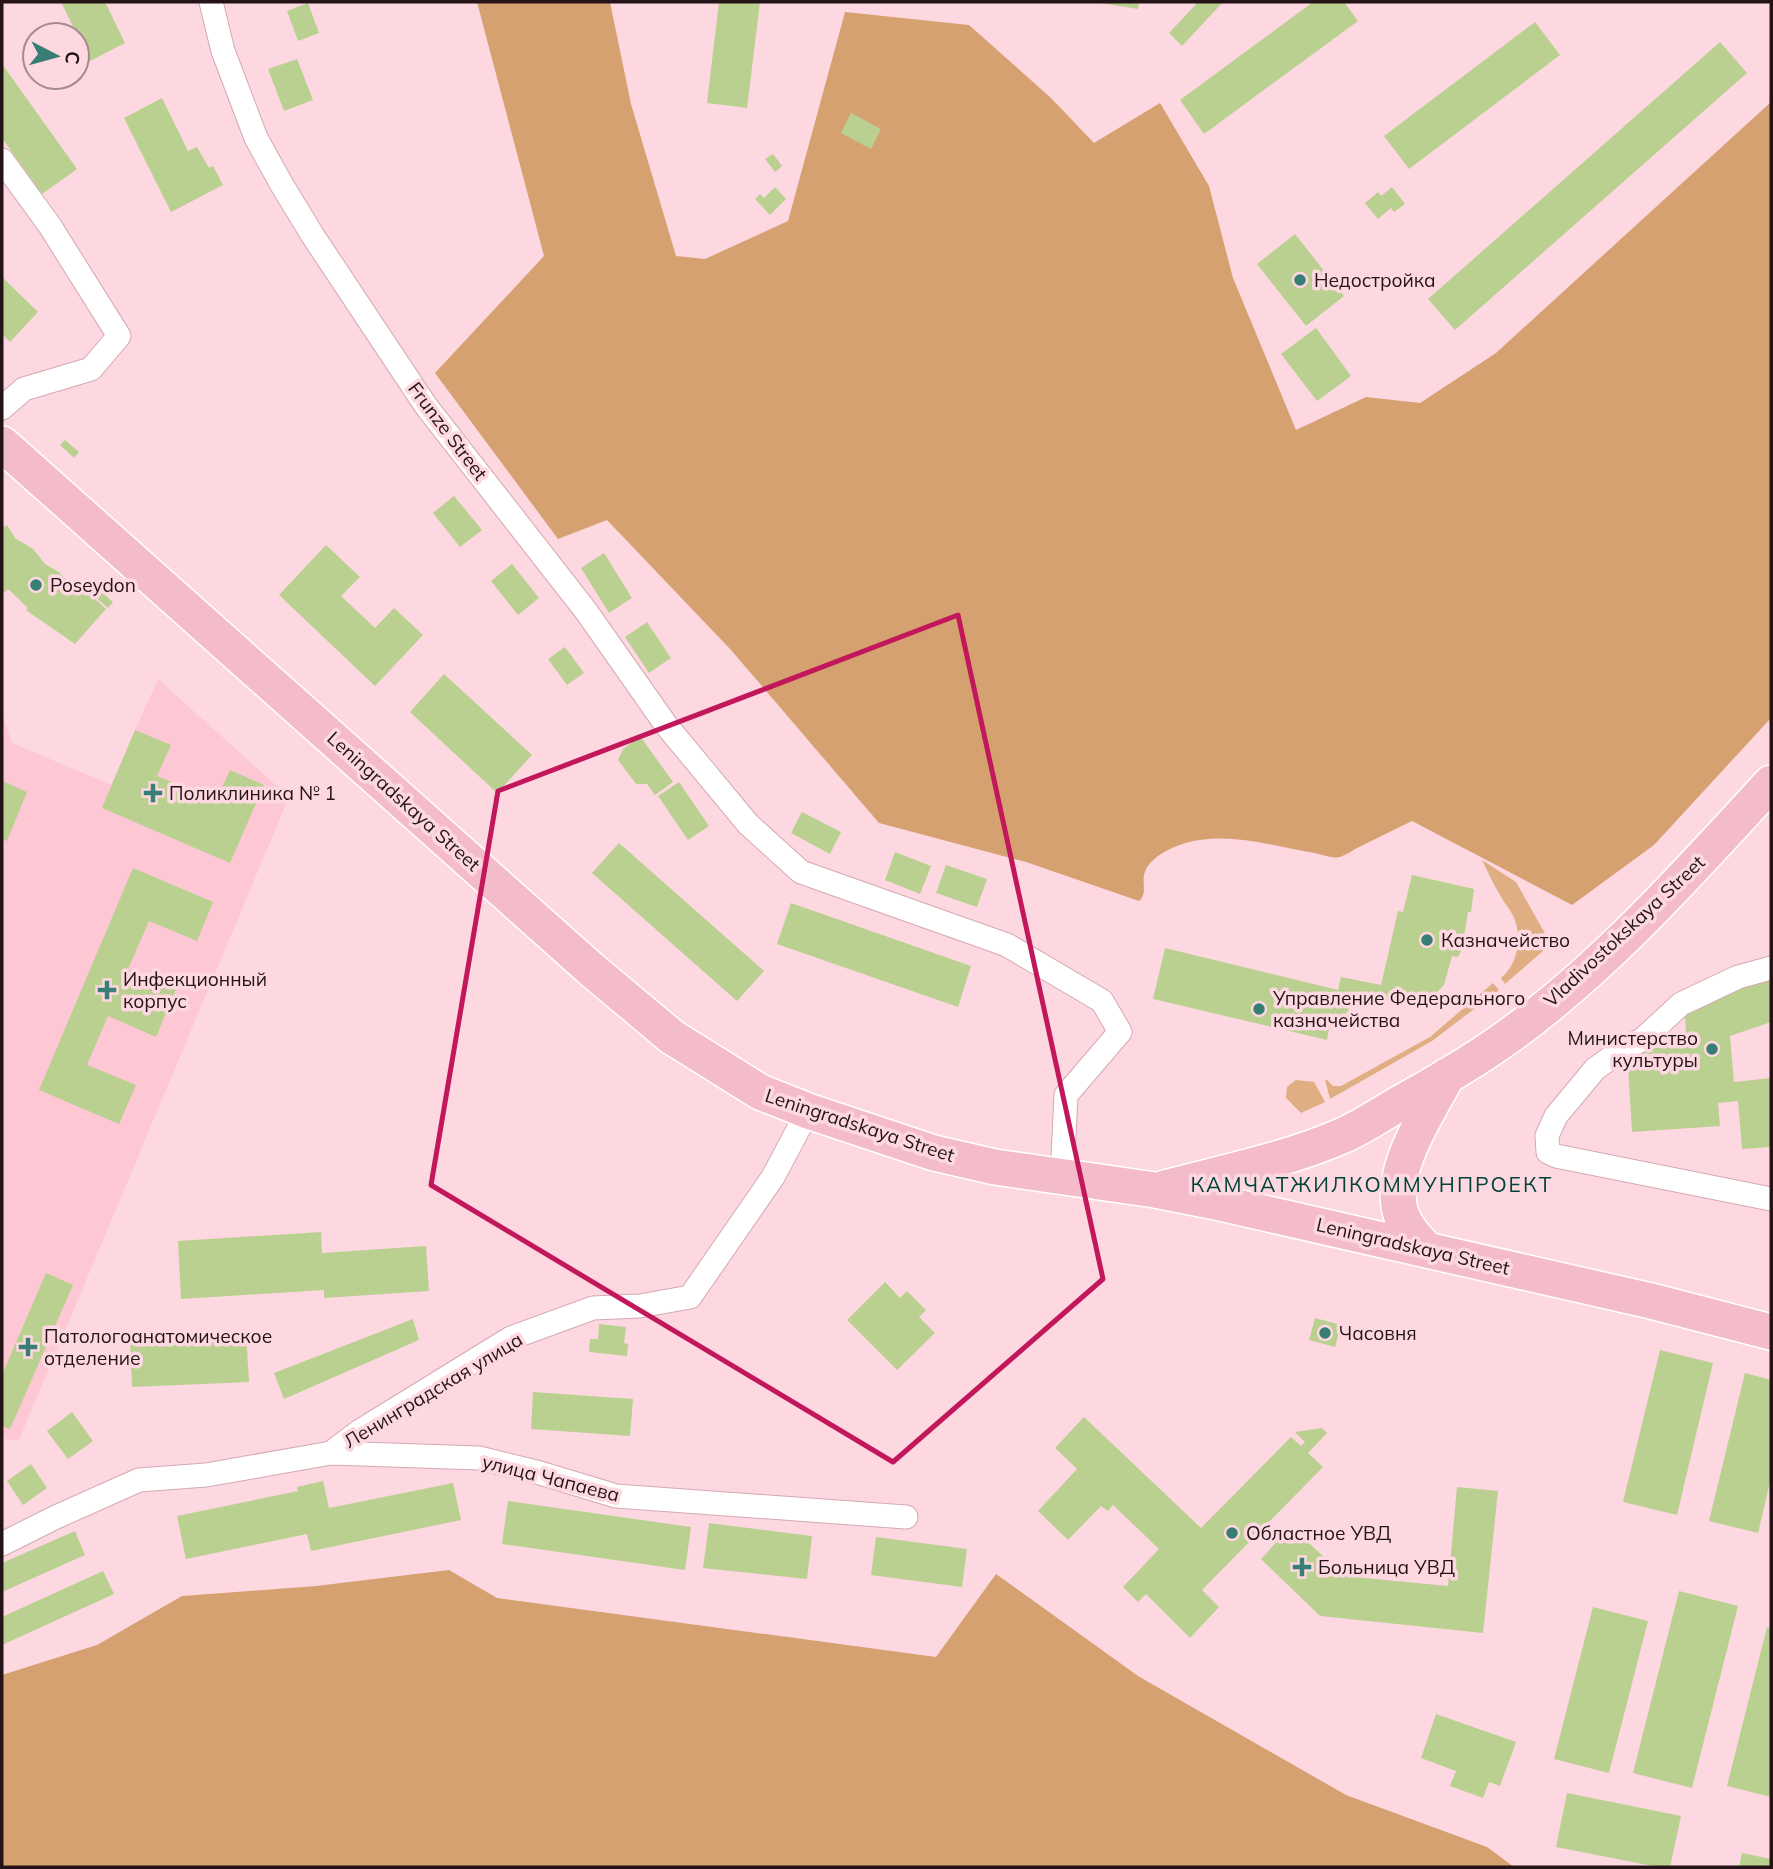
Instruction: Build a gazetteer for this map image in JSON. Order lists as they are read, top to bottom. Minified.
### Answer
{"streets":{"main road":["Leningradskaya Street","Vladivostokskaya Street"],"street":["Frunze Street","Ленинградская улица","улица Чапаева"]},"crossings":[["Frunze Street","Leningradskaya Street"],["Leningradskaya Street","Vladivostokskaya Street"],["Leningradskaya Street","Ленинградская улица"],["Ленинградская улица","улица Чапаева"]],"districts":["КАМЧАТЖИЛКОММУНПРОЕКТ"],"places":{"other":["Недостройка","Poseydon","Казначейство","Управление Федерального казначейства","Министерство культуры","Часовня","Областное УВД"],"health":["Поликлиника № 1","Инфекционный корпус","Патологоанатомическое отделение","Больница УВД"]},"north":"right"}
